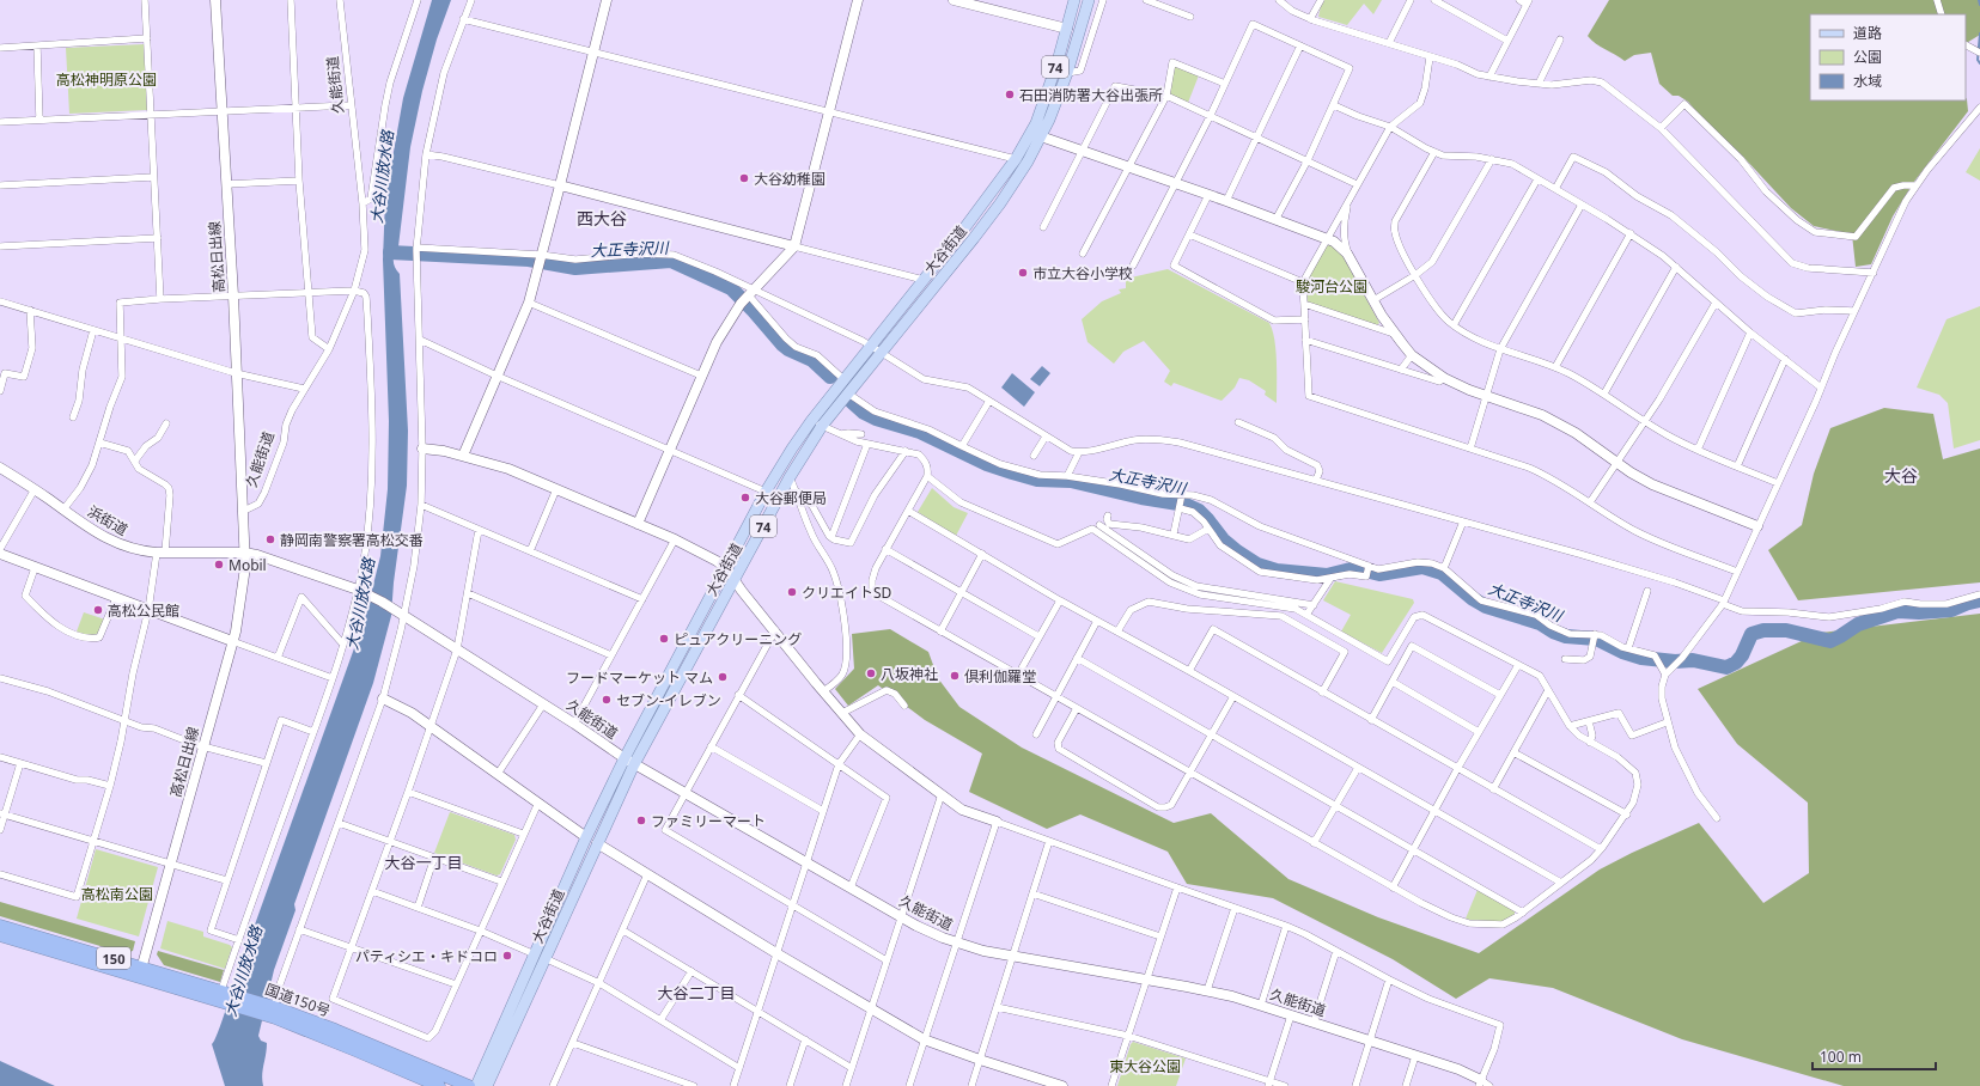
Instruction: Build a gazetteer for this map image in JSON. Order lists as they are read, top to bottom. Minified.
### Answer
{"streets":{"highway":["150","国道150号"],"main road":["74","大谷街道"],"street":["久能街道","高松日出線","浜街道"]},"crossings":[["久能街道","大谷街道"],["久能街道","高松日出線"],["久能街道","浜街道"],["高松日出線","浜街道"],["高松日出線","国道150号"]],"districts":["西大谷","大谷","大谷一丁目","大谷二丁目"],"water":["大谷川放水路","大正寺沢川"],"parks":["高松神明原公園","駿河台公園","高松南公園","東大谷公園"],"places":["石田消防署大谷出張所","大谷幼稚園","市立大谷小学校","大谷郵便局","静岡南警察署高松交番","Mobil","クリエイトSD","高松公民館","ピュアクリーニング","八坂神社","倶利伽羅堂","フードマーケット マム","セブン-イレブン","ファミリーマート","パティシエ・キドコロ"],"legend":["道路","公園","水域"],"scale_bar":"100 m"}
